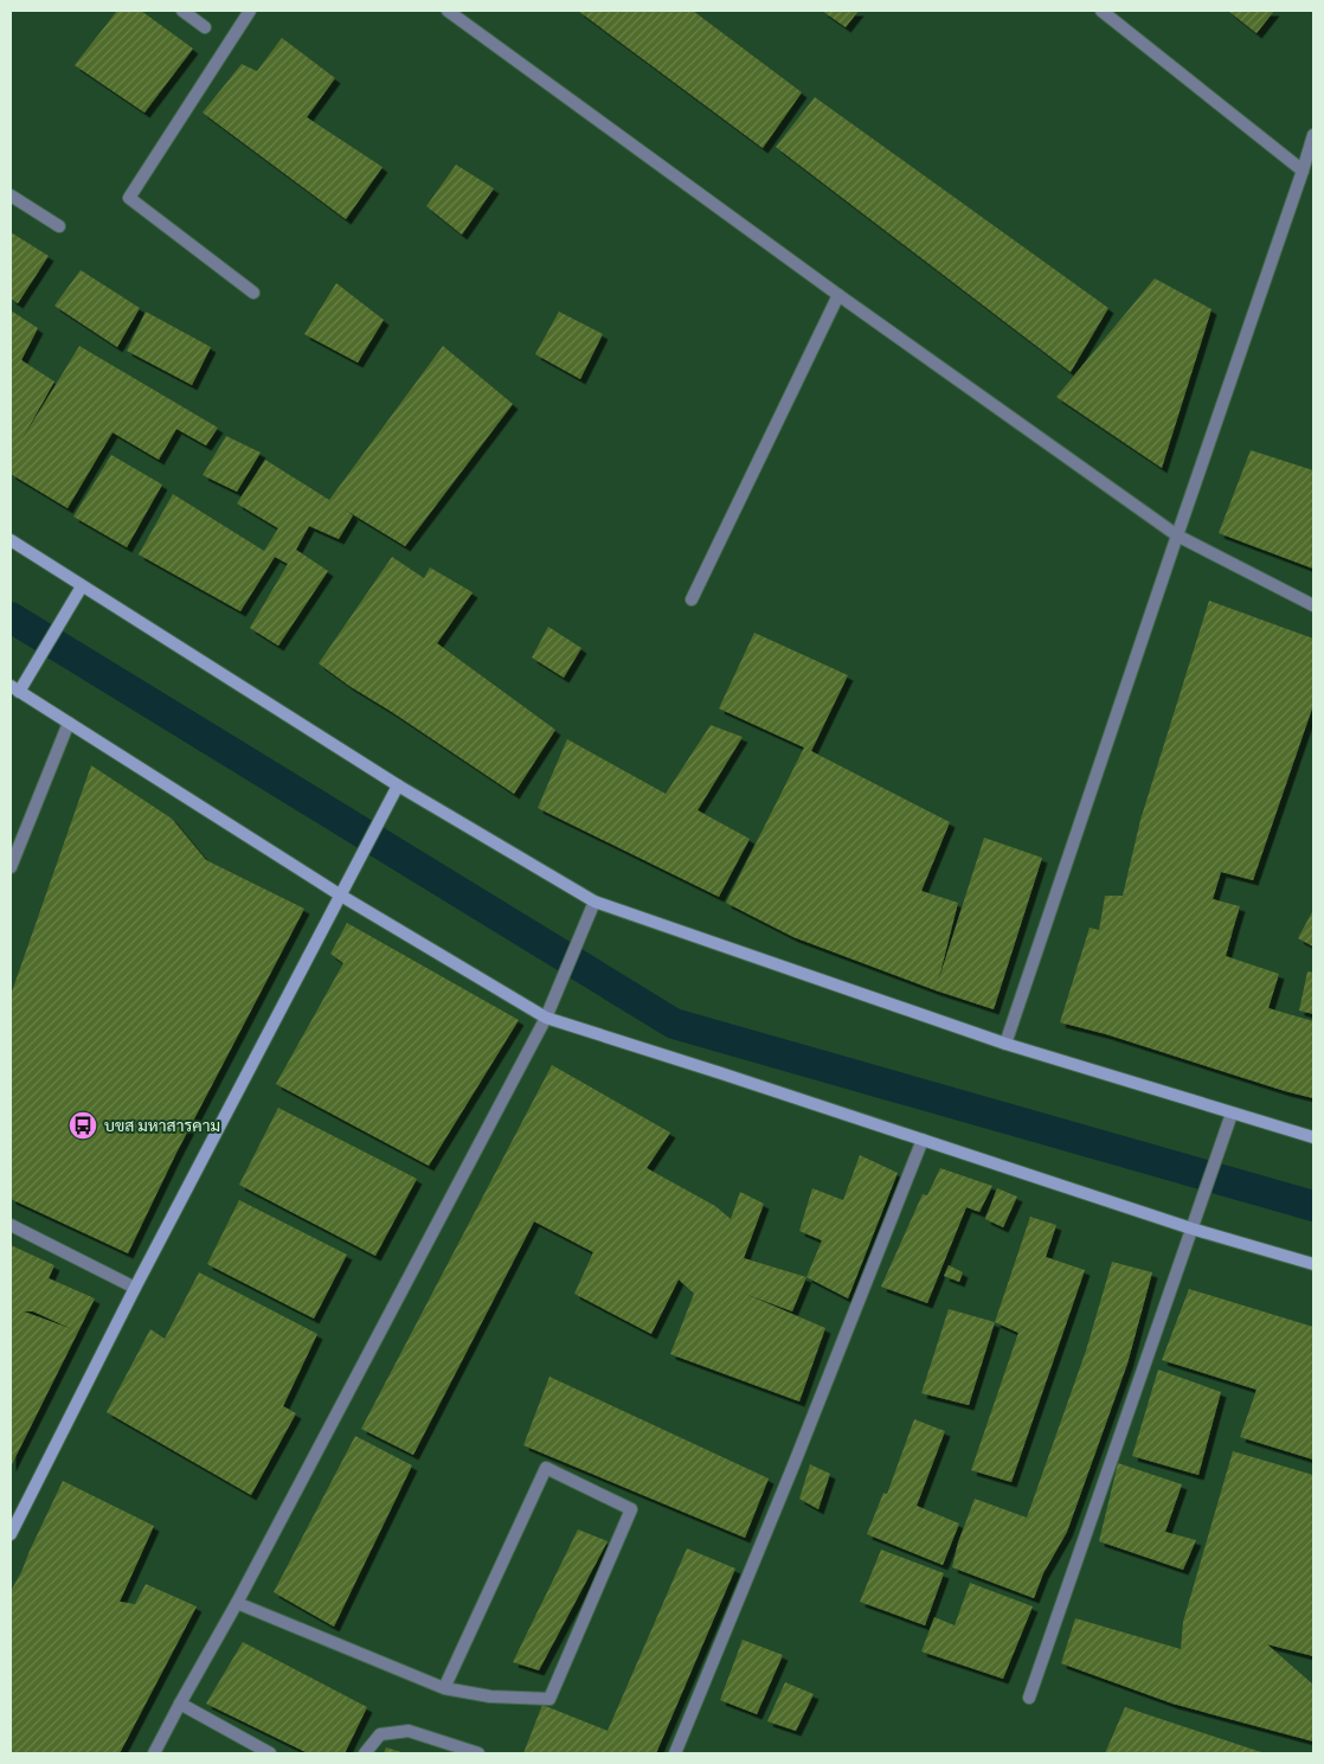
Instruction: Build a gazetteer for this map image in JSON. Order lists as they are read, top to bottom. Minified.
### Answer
{"places":{"bus stop":["บขส มหาสารคาม"]}}
